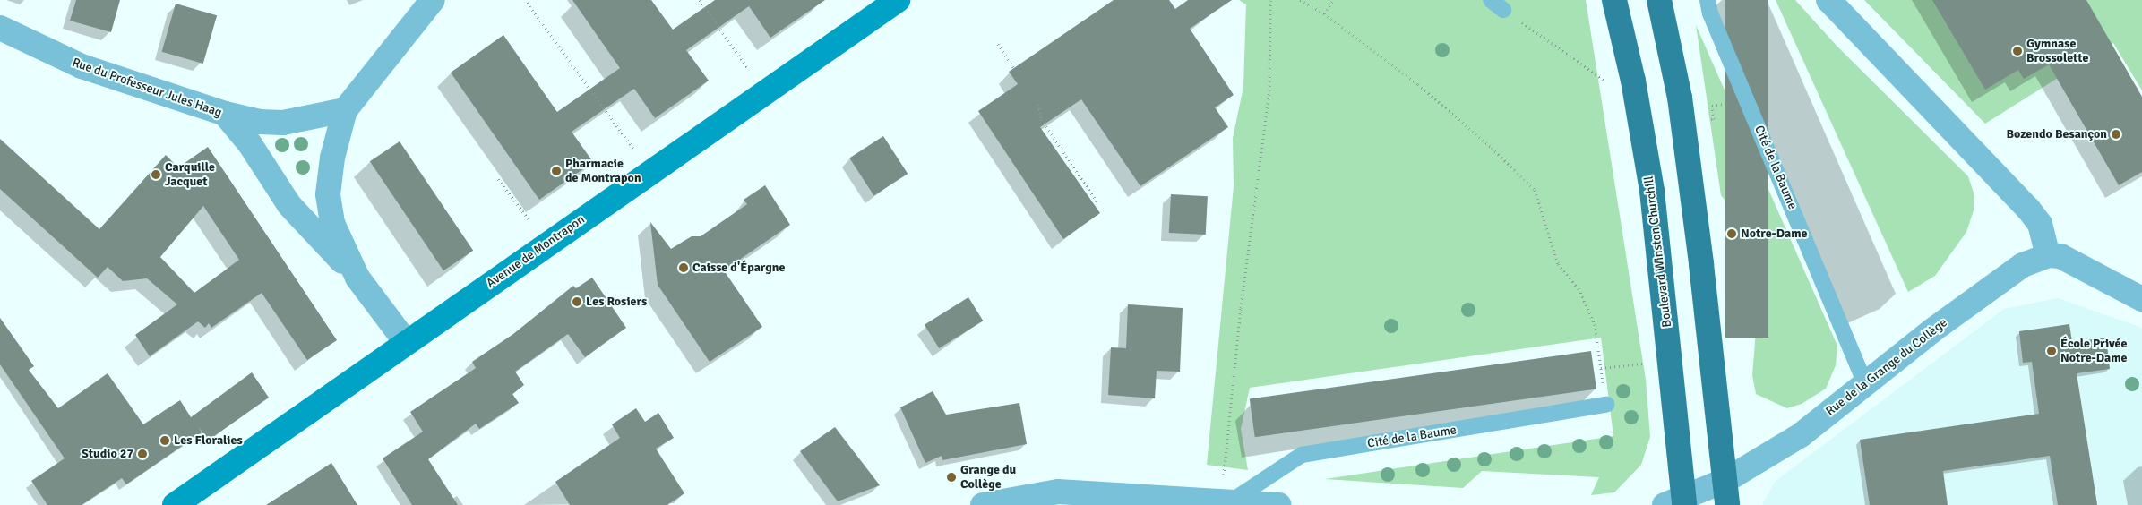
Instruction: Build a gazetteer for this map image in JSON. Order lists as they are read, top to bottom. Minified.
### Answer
{"streets":{"main road":["Boulevard Winston Churchill"],"street":["Rue du Professeur Jules Haag","Avenue de Montrapon","Rue de la Grange du Collège"],"lane":["Cité de la Baume"]},"crossings":[["Cité de la Baume","Rue de la Grange du Collège"],["Boulevard Winston Churchill","Rue de la Grange du Collège"]],"places":["Gymnase Brossolette","Bozendo Besançon","Pharmacie de Montrapon","Carquille Jacquet","Notre-Dame","Caisse d'Épargne","Les Rosiers","École Privée Notre-Dame","Les Floralies","Studio 27","Grange du Collège"]}
